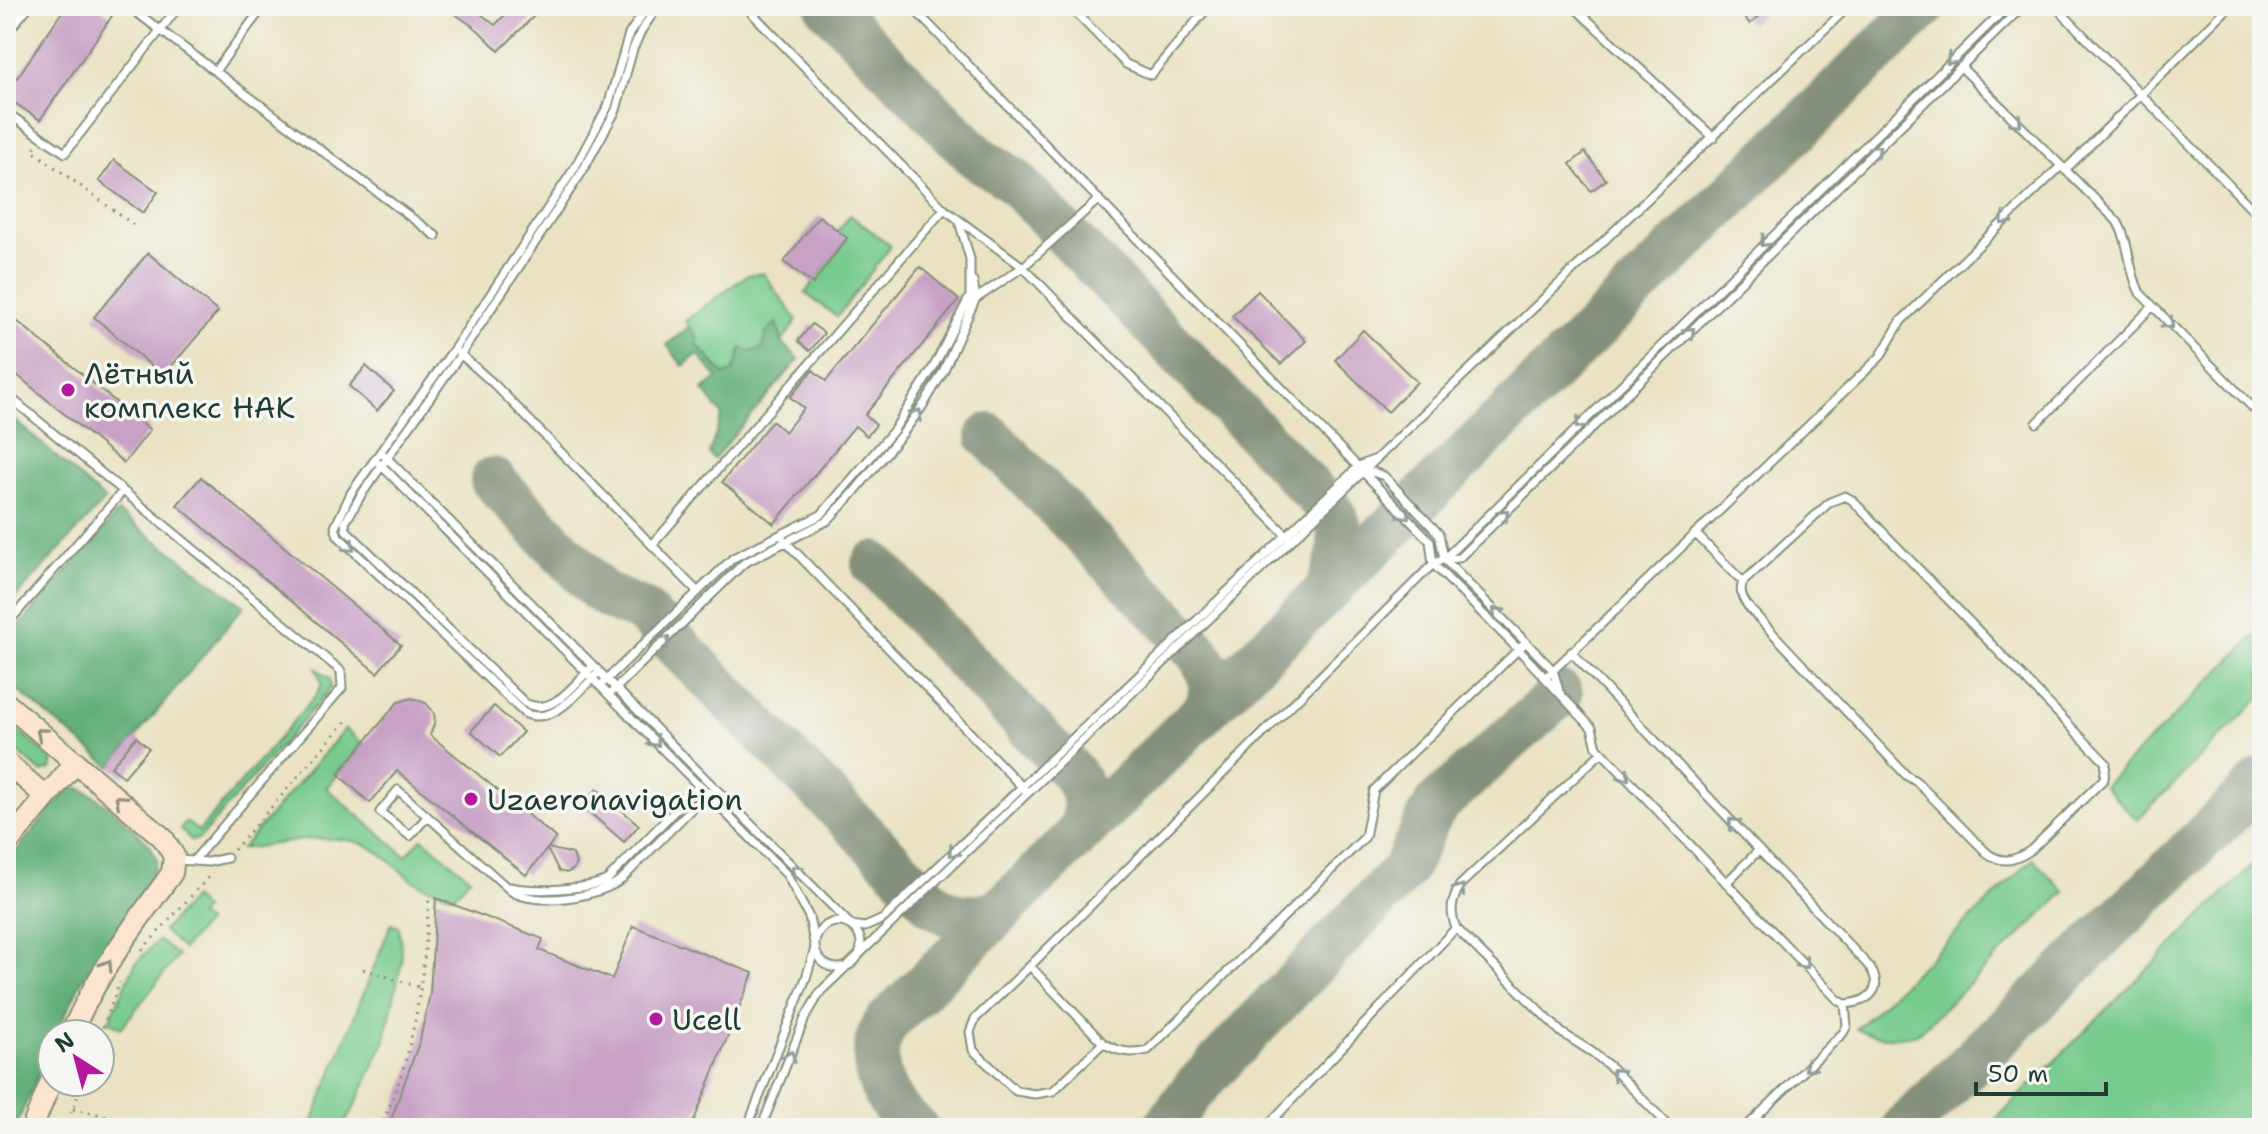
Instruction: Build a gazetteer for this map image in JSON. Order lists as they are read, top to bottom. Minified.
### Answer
{"places":["Лётный комплекс НАК","Uzaeronavigation","Ucell"],"scale_bar":"50 m","north":"top left"}
